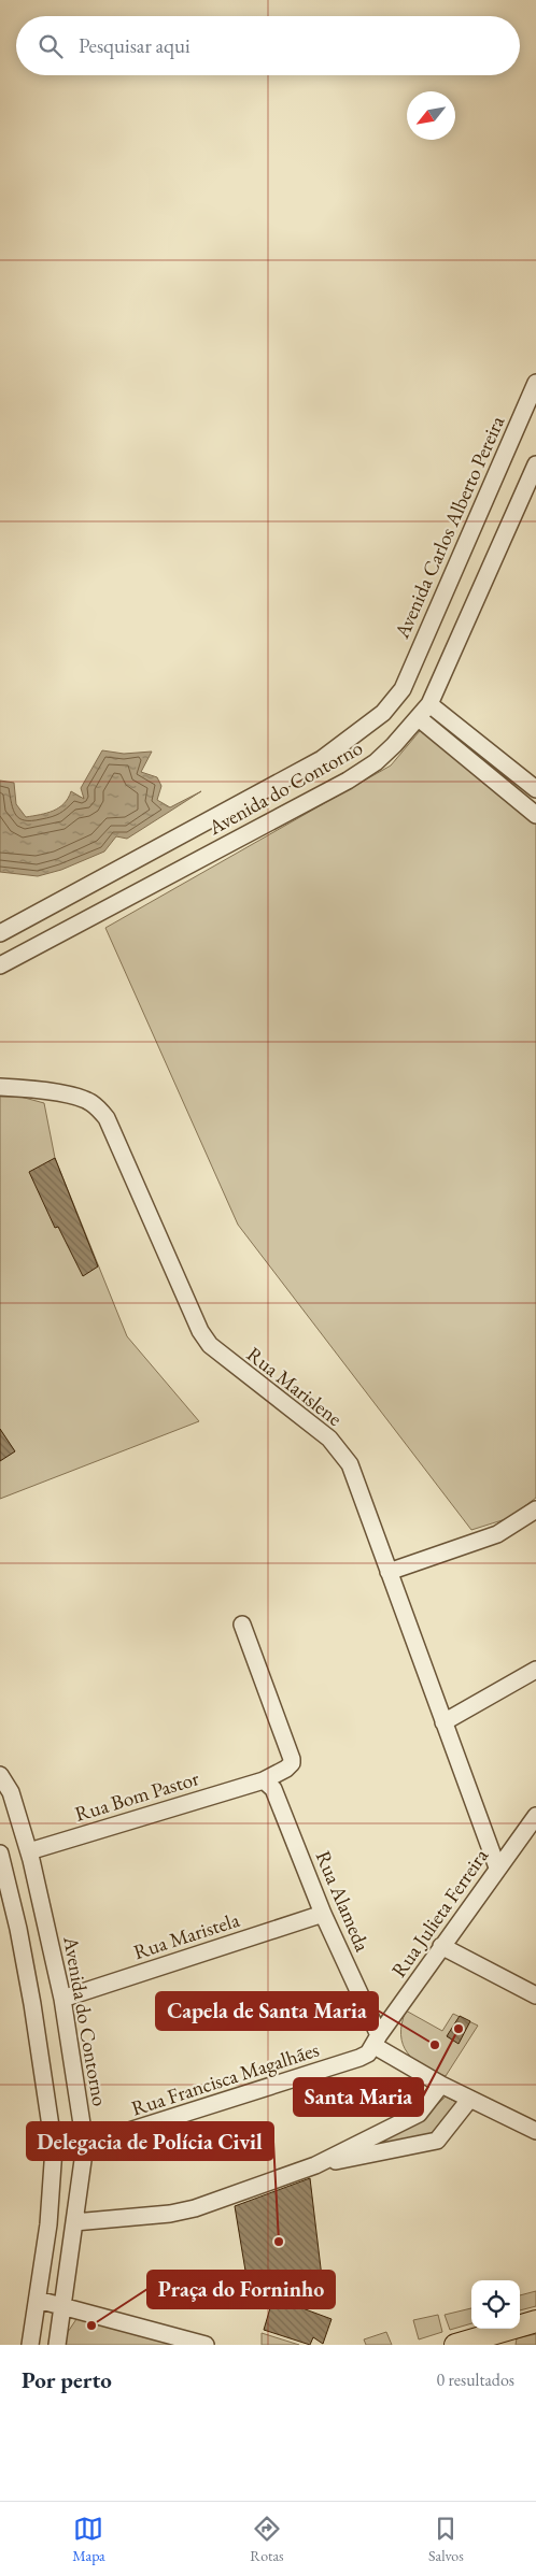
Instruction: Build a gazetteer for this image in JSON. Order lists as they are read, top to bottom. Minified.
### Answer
{"streets":{"street":["Avenida Carlos Alberto Pereira","Avenida do Contorno","Rua Marislene","Rua Bom Pastor","Rua Alameda","Rua Julieta Ferreira","Rua Maristela","Rua Francisca Magalhães"]},"crossings":[["Avenida do Contorno","Rua Bom Pastor"],["Avenida do Contorno","Rua Maristela"],["Avenida do Contorno","Rua Francisca Magalhães"],["Rua Marislene","Rua Julieta Ferreira"],["Rua Bom Pastor","Rua Alameda"],["Rua Alameda","Rua Julieta Ferreira"],["Rua Alameda","Rua Maristela"],["Rua Alameda","Rua Francisca Magalhães"],["Rua Julieta Ferreira","Rua Francisca Magalhães"]],"places":["Santa Maria","Capela de Santa Maria","Delegacia de Polícia Civil","Praça do Forninho"],"north":"bottom left","page":{"search":"Pesquisar aqui","heading":["Por perto","0 resultados"],"nav":["Mapa","Rotas","Salvos"]}}
